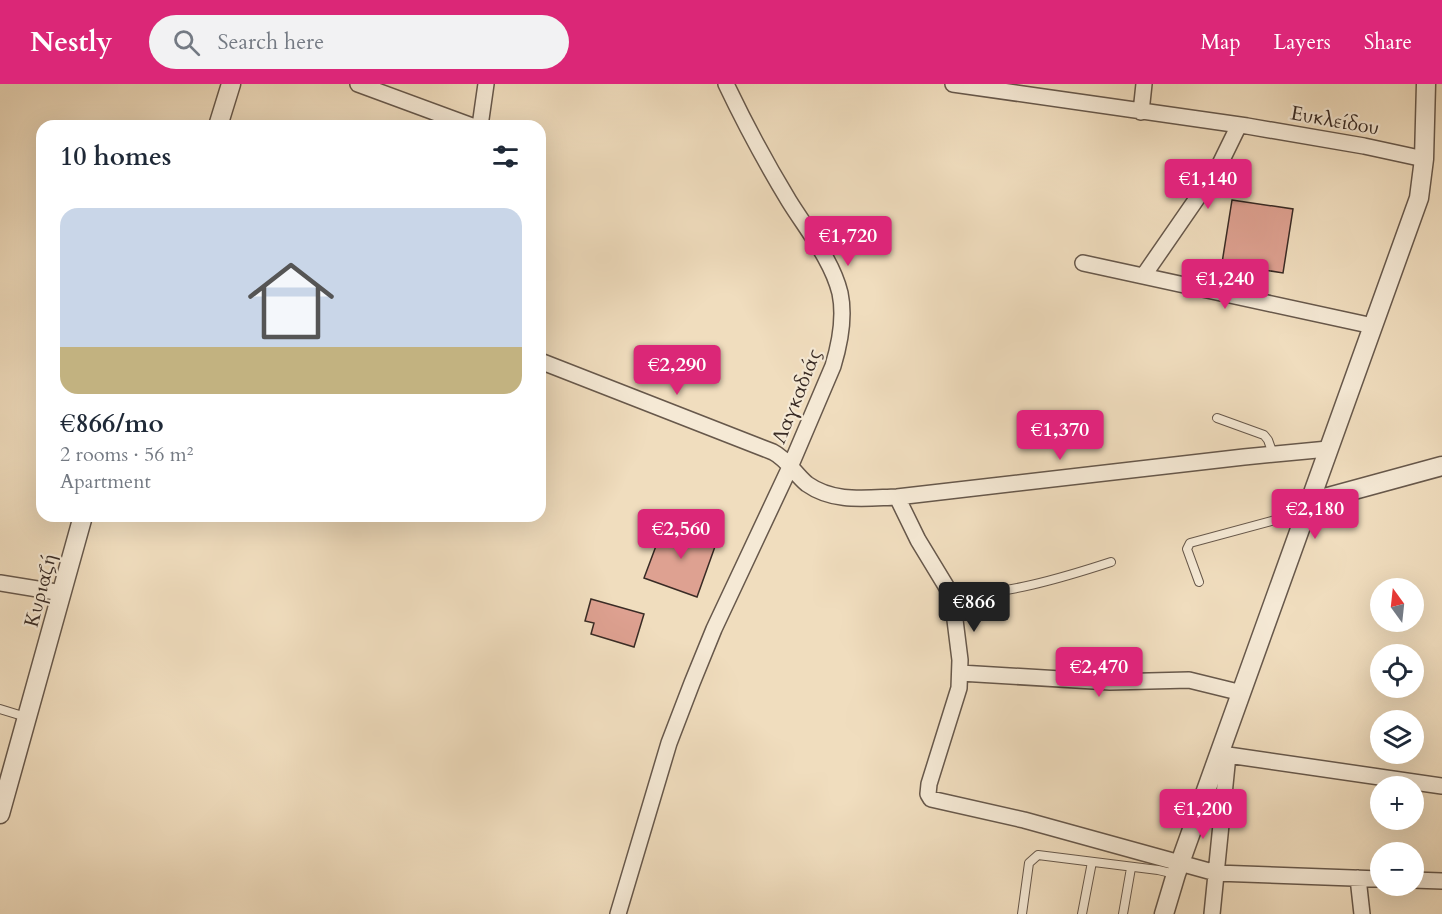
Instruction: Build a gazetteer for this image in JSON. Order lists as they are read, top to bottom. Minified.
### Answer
{"streets":{"street":["Ευκλείδου","Λαγκαδιάς","Κυριαζή"]},"north":"top","page":{"header":"Nestly","search":"Search here","nav":["Map","Layers","Share"],"heading":"10 homes","price":["€1,140","€1,720","€1,240","€2,290","€1,370","€2,180","€2,560","€866","€2,470","€1,200"],"list":[{"name":"€866/mo","note":"2 rooms · 56 m² · Apartment"}],"map_buttons":["+","−"]}}
